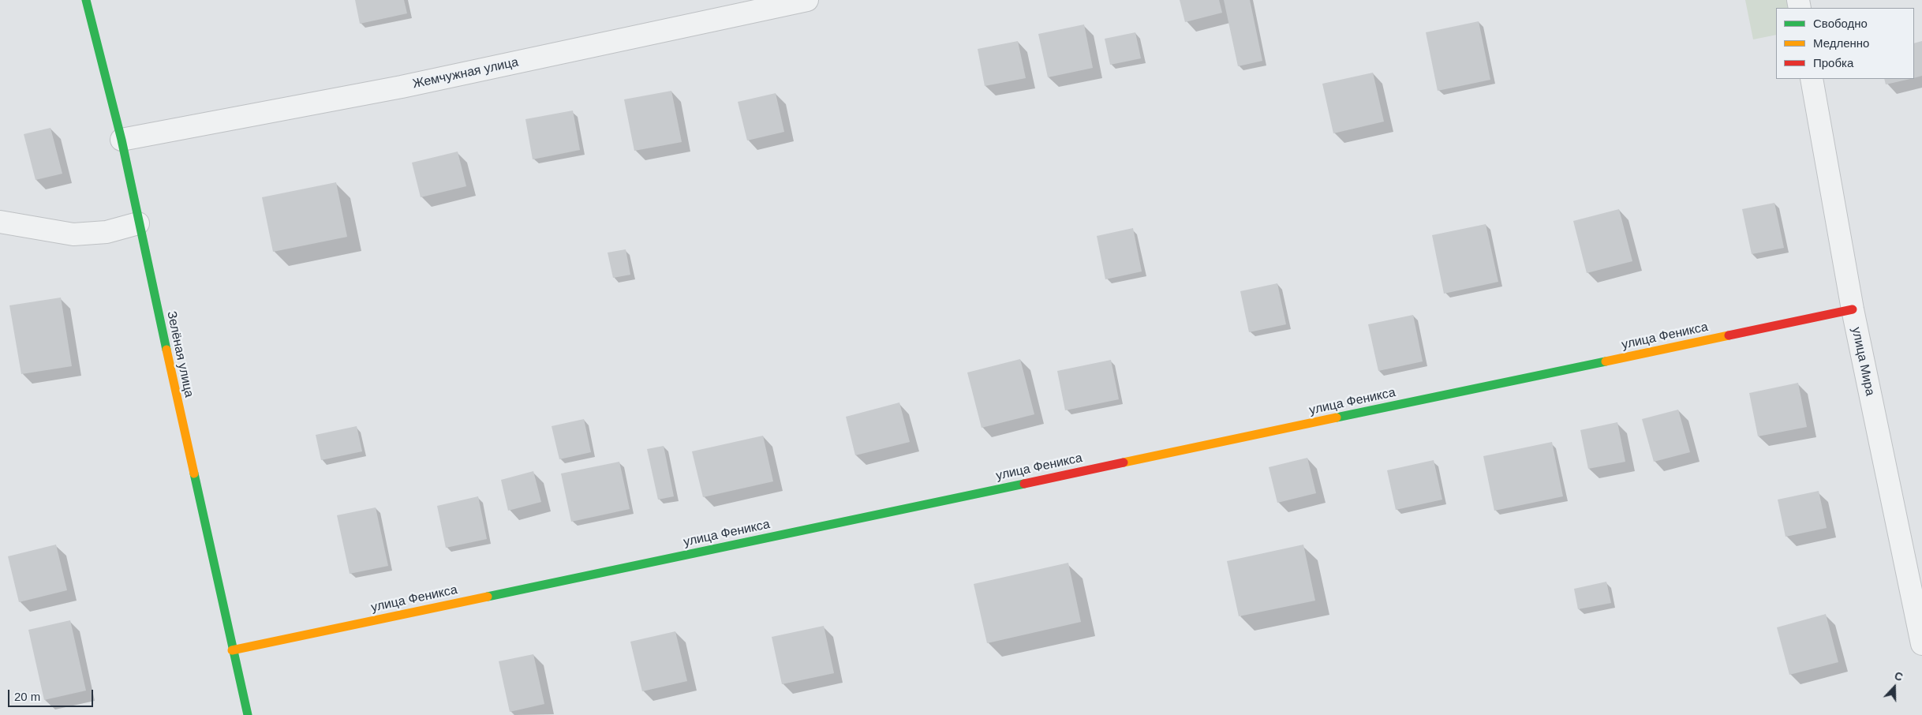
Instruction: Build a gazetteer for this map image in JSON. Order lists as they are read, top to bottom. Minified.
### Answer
{"streets":{"street":["Жемчужная улица","улица Феникса","Зелёная улица","улица Мира"]},"crossings":[["Жемчужная улица","Зелёная улица"],["улица Феникса","Зелёная улица"],["улица Феникса","улица Мира"]],"legend":["Свободно","Медленно","Пробка"],"scale_bar":"20 m","north":"top"}
